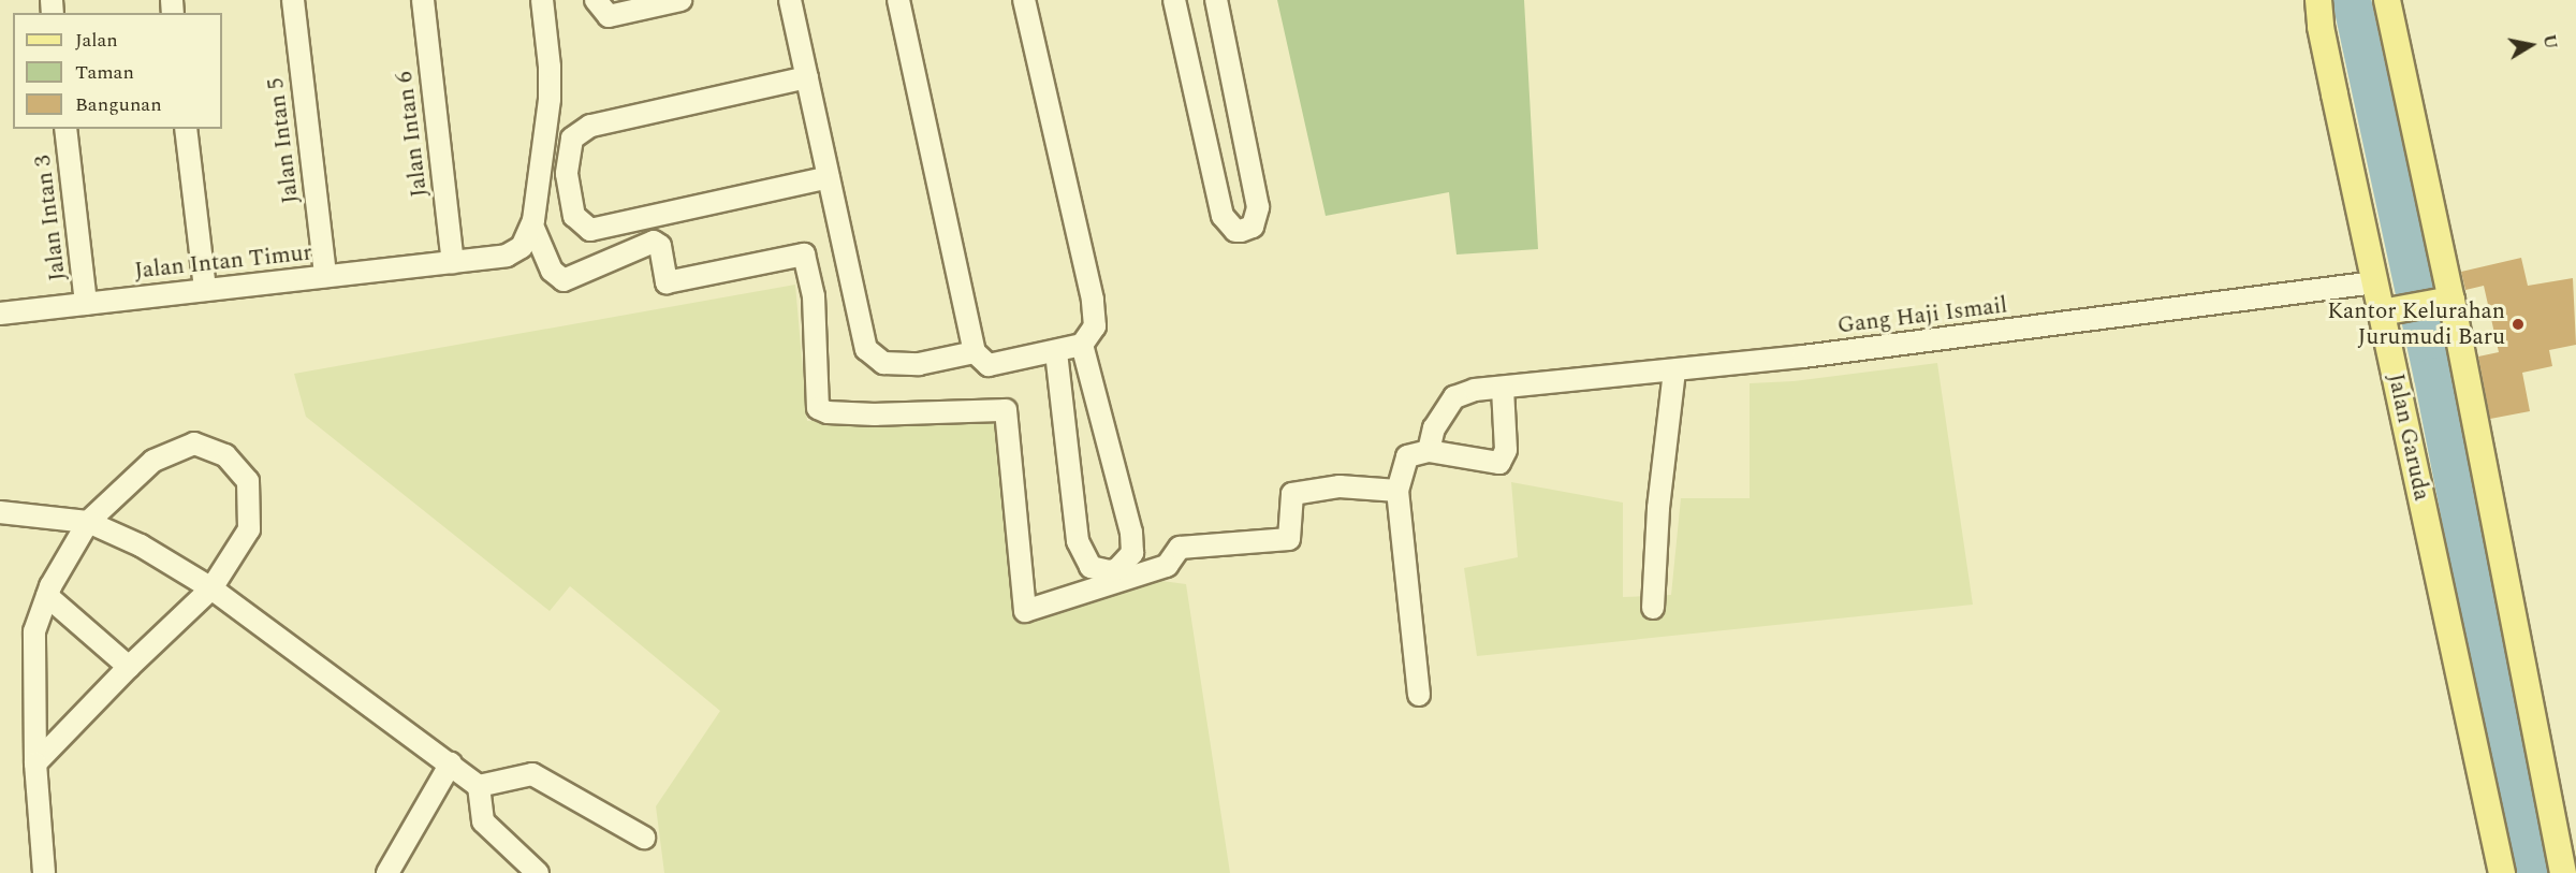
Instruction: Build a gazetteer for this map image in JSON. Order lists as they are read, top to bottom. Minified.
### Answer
{"streets":{"main road":["Jalan Garuda"],"street":["Jalan Intan 6","Jalan Intan 5","Jalan Intan 3","Jalan Intan Timur","Gang Haji Ismail"]},"crossings":[["Jalan Intan 6","Jalan Intan Timur"],["Jalan Intan 5","Jalan Intan Timur"],["Jalan Intan 3","Jalan Intan Timur"],["Gang Haji Ismail","Jalan Garuda"]],"places":["Kantor Kelurahan Jurumudi Baru"],"legend":["Jalan","Taman","Bangunan"],"north":"right"}
